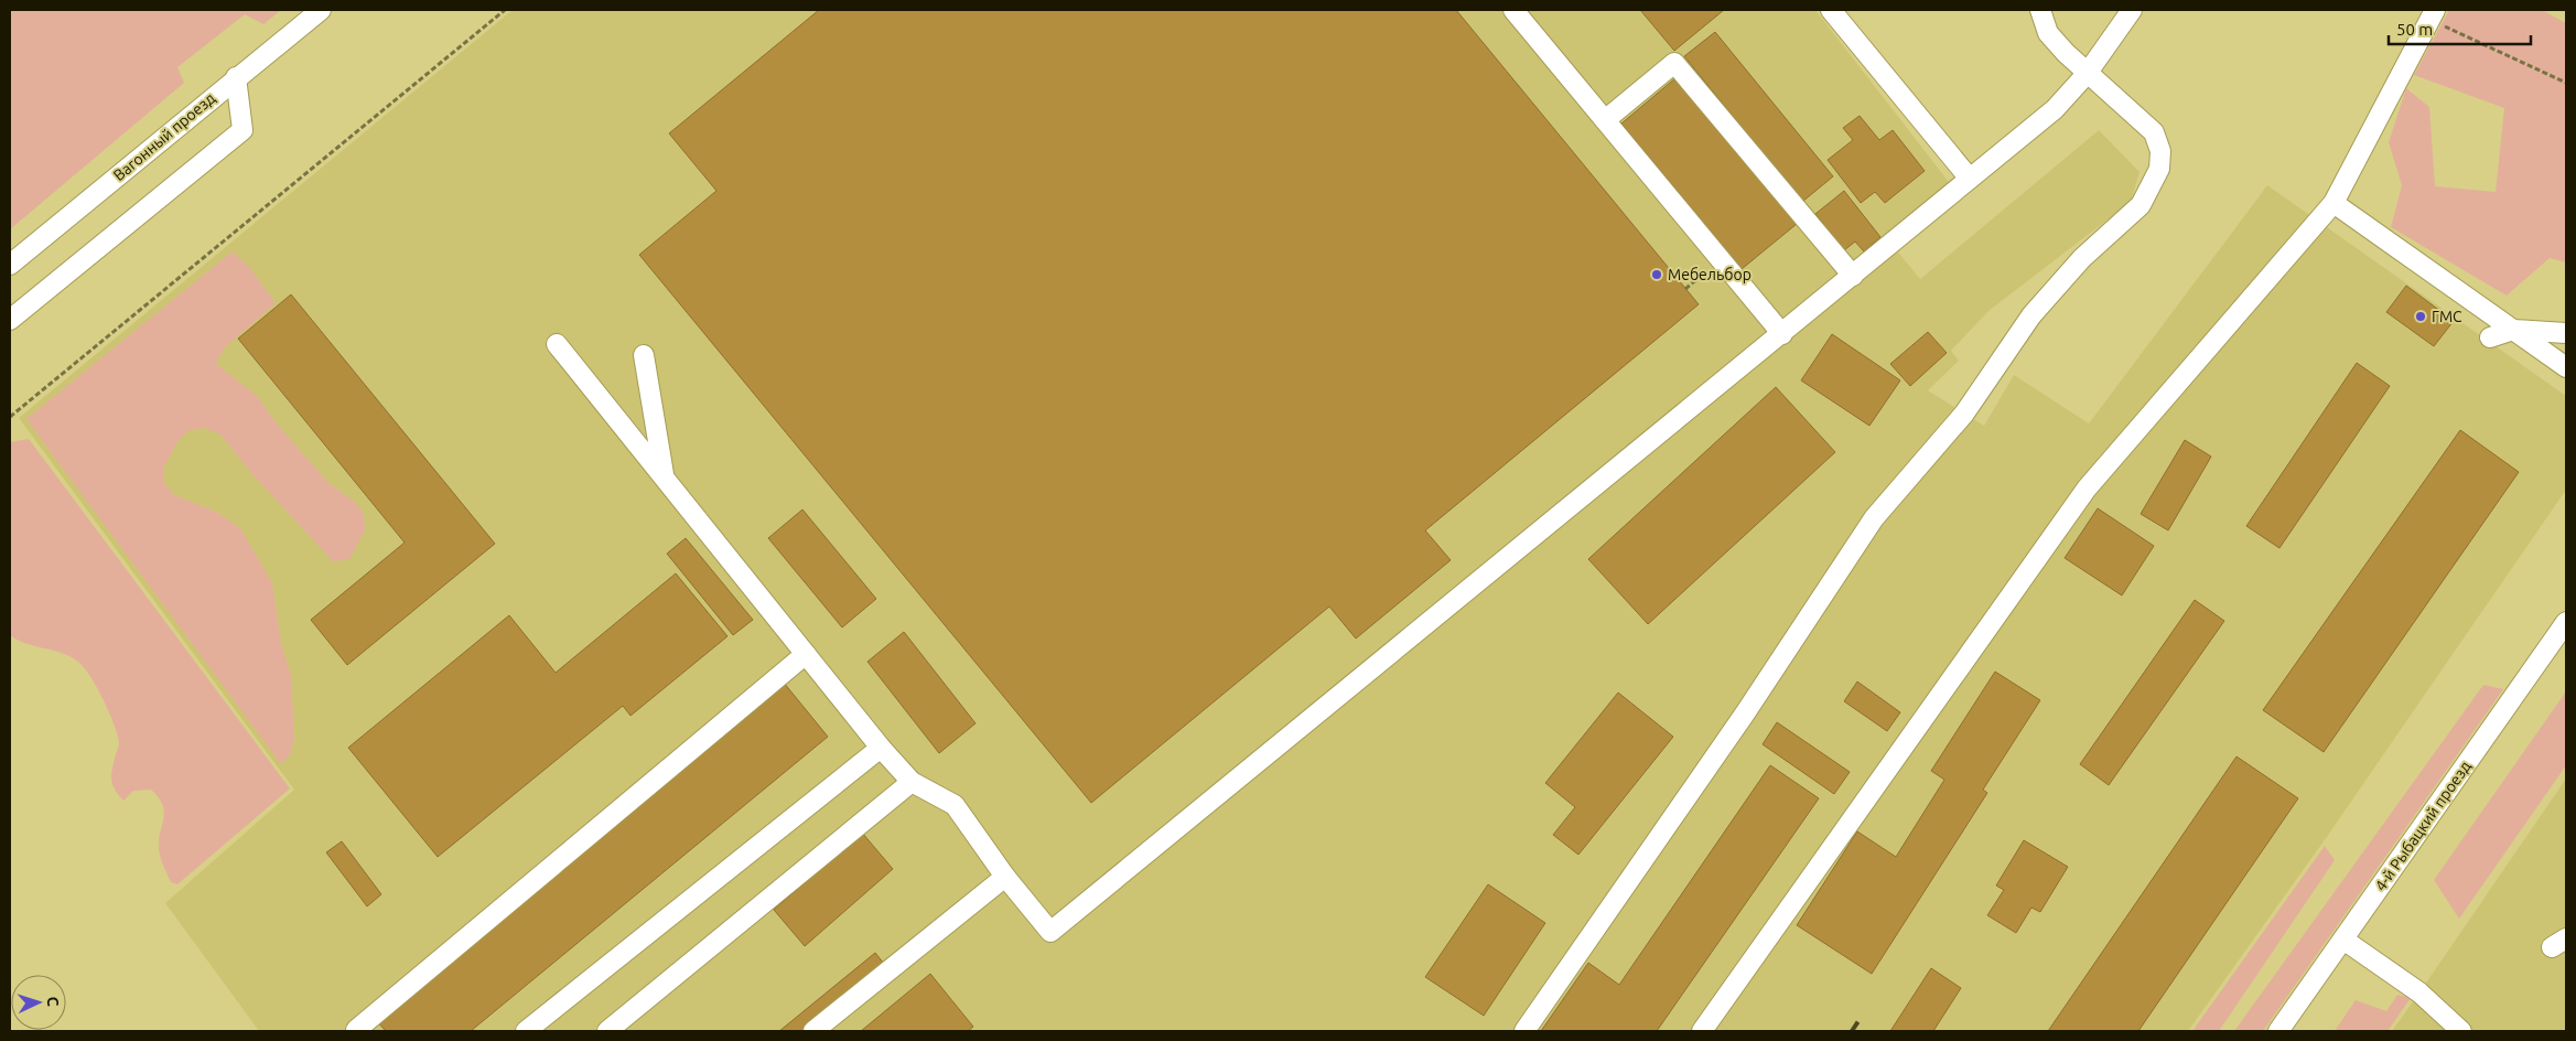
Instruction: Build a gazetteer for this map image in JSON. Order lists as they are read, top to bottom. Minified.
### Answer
{"streets":{"street":["Вагонный проезд","4-й Рыбацкий проезд"]},"places":["Мебельбор","ГМС"],"scale_bar":"50 m","north":"right"}
